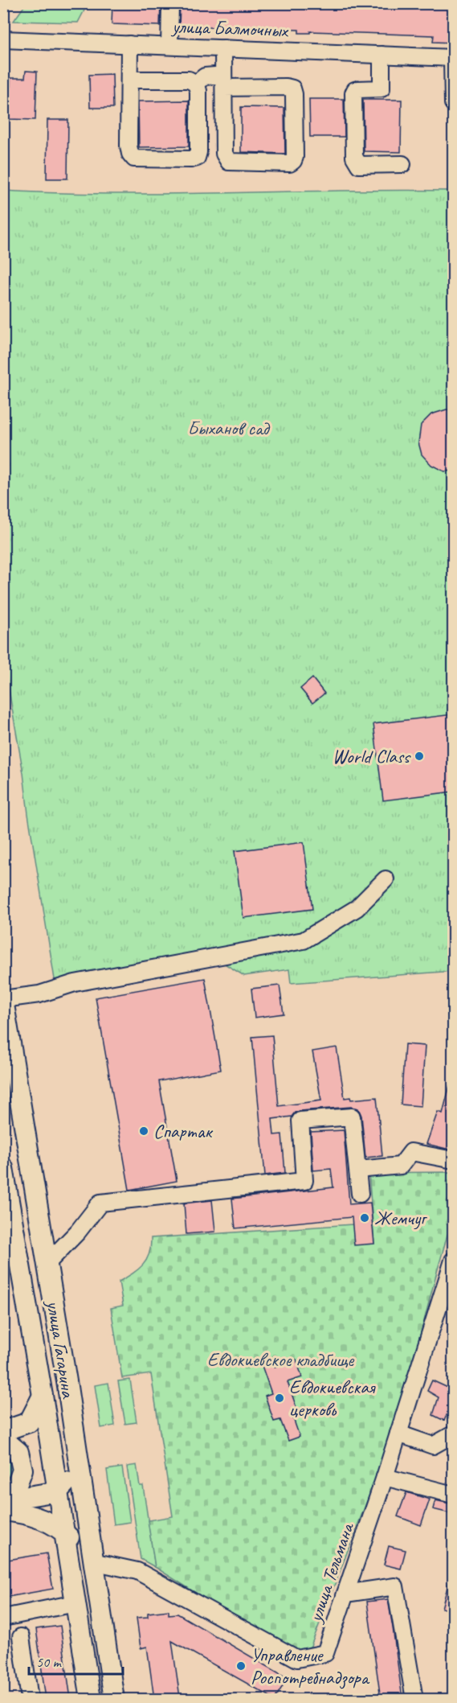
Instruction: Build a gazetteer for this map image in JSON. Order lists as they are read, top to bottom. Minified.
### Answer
{"streets":{"main road":["улица Гагарина"],"street":["улица Балмочных","улица Тельмана"]},"crossings":[["улица Гагарина","улица Тельмана"]],"parks":["Быханов сад","Евдокиевское кладбище"],"places":["World Class","Спартак","Жемчуг","Евдокиевская церковь","Управление Роспотребнадзора"],"scale_bar":"50 m"}
